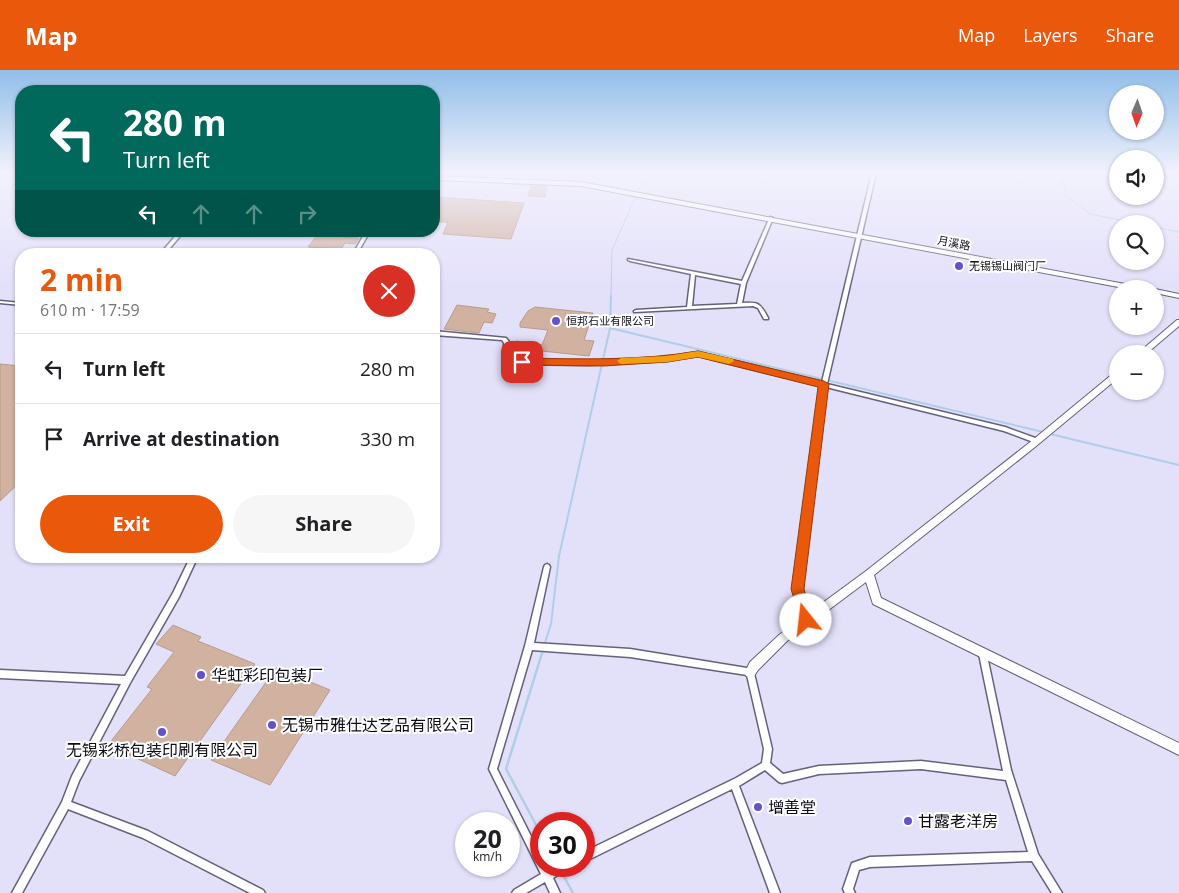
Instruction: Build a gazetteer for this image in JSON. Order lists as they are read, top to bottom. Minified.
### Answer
{"streets":{"street":["月溪路"]},"places":["无锡锡山阀门厂","恒邦石业有限公司","华虹彩印包装厂","无锡市雅仕达艺品有限公司","无锡彩桥包装印刷有限公司","增善堂","甘露老洋房"],"north":"bottom","page":{"header":"Map","nav":["Map","Layers","Share"],"map_buttons":["+","−"],"turn":["280 m","Turn left"],"heading":["2 min","610 m · 17:59"],"list":[{"name":"Turn left","value":"280 m"},{"name":"Arrive at destination","value":"330 m"}],"buttons":["Exit","Share"],"speed":"20 km/h","limit":"30"}}
